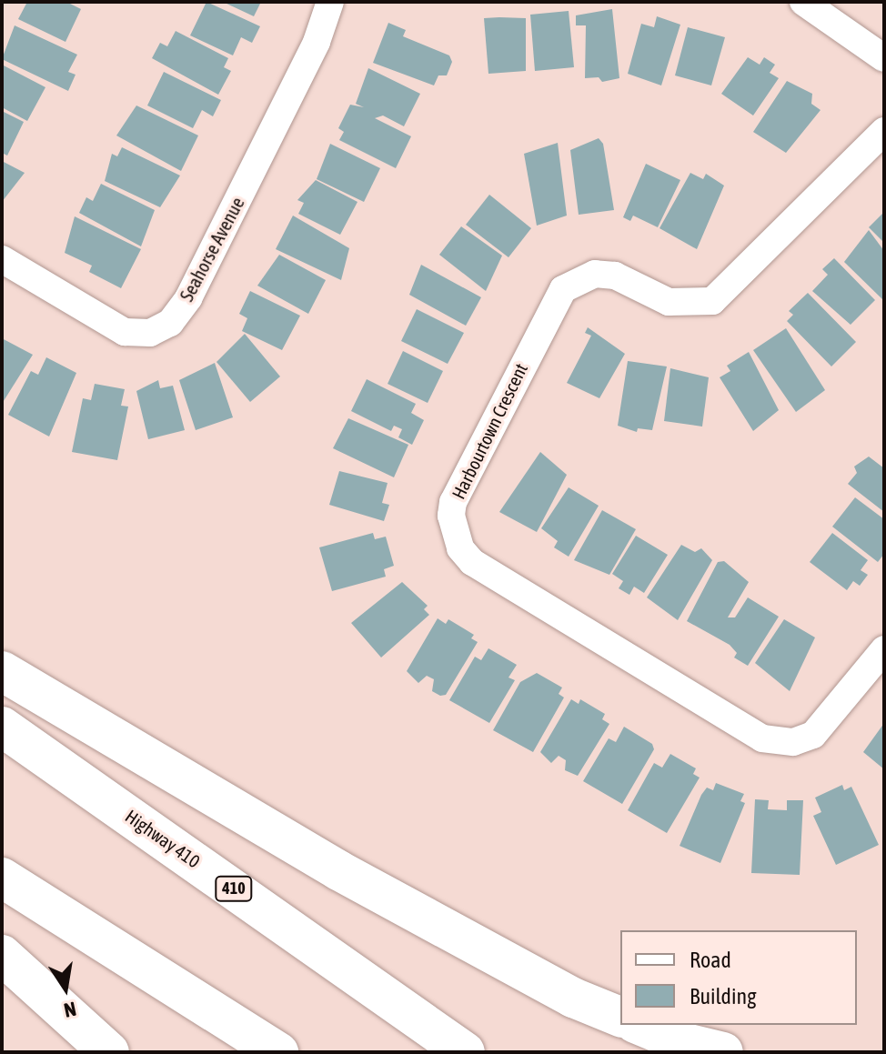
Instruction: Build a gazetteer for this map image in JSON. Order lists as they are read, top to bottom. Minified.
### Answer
{"streets":{"highway":["Highway 410","410"],"street":["Seahorse Avenue","Harbourtown Crescent"]},"legend":["Road","Building"],"north":"bottom"}
